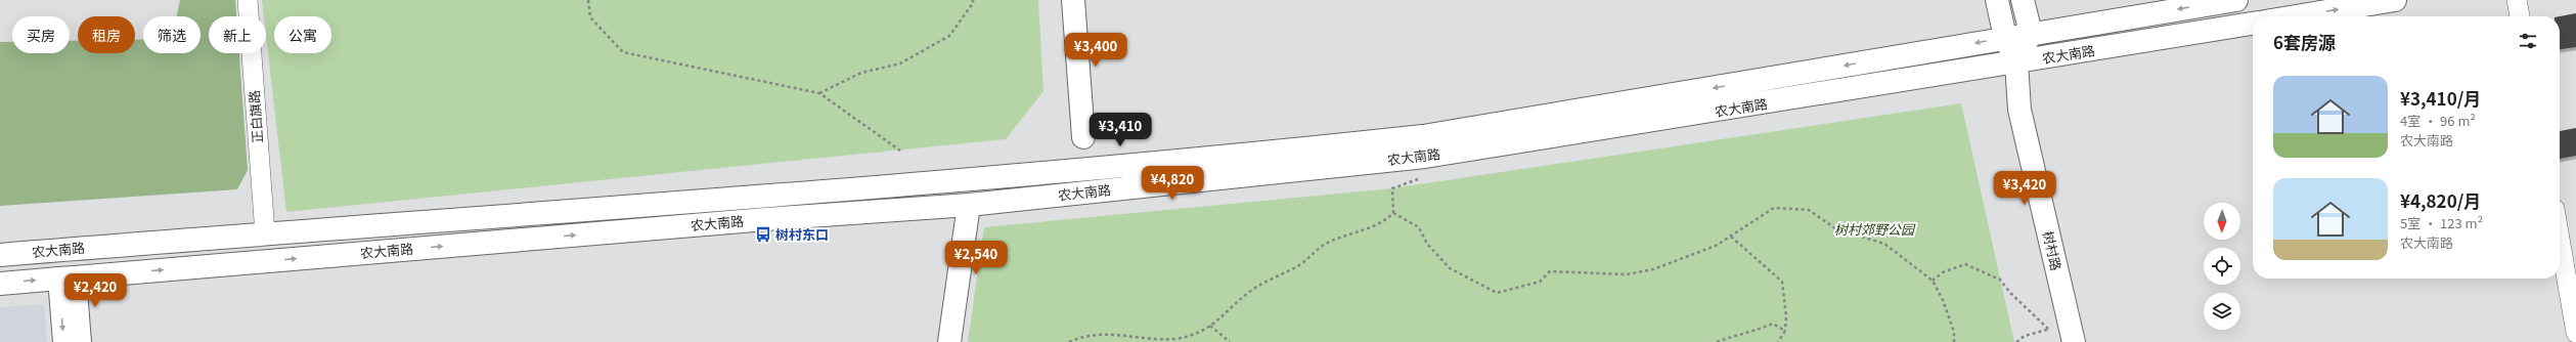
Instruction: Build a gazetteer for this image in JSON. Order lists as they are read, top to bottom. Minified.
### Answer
{"streets":{"main road":["农大南路","树村路"],"street":["正白旗路"]},"crossings":[["农大南路","正白旗路"],["农大南路","树村路"]],"parks":["树村郊野公园"],"places":{"bus stop":["树村东口"]},"north":"bottom","page":{"chip":["买房","租房","筛选","新上","公寓"],"heading":"6套房源","price":["¥3,400","¥3,410","¥4,820","¥3,420","¥2,540","¥2,420"],"list":[{"name":"¥3,410/月","note":"4室 · 96 m² · 农大南路"},{"name":"¥4,820/月","note":"5室 · 123 m² · 农大南路"}]}}
